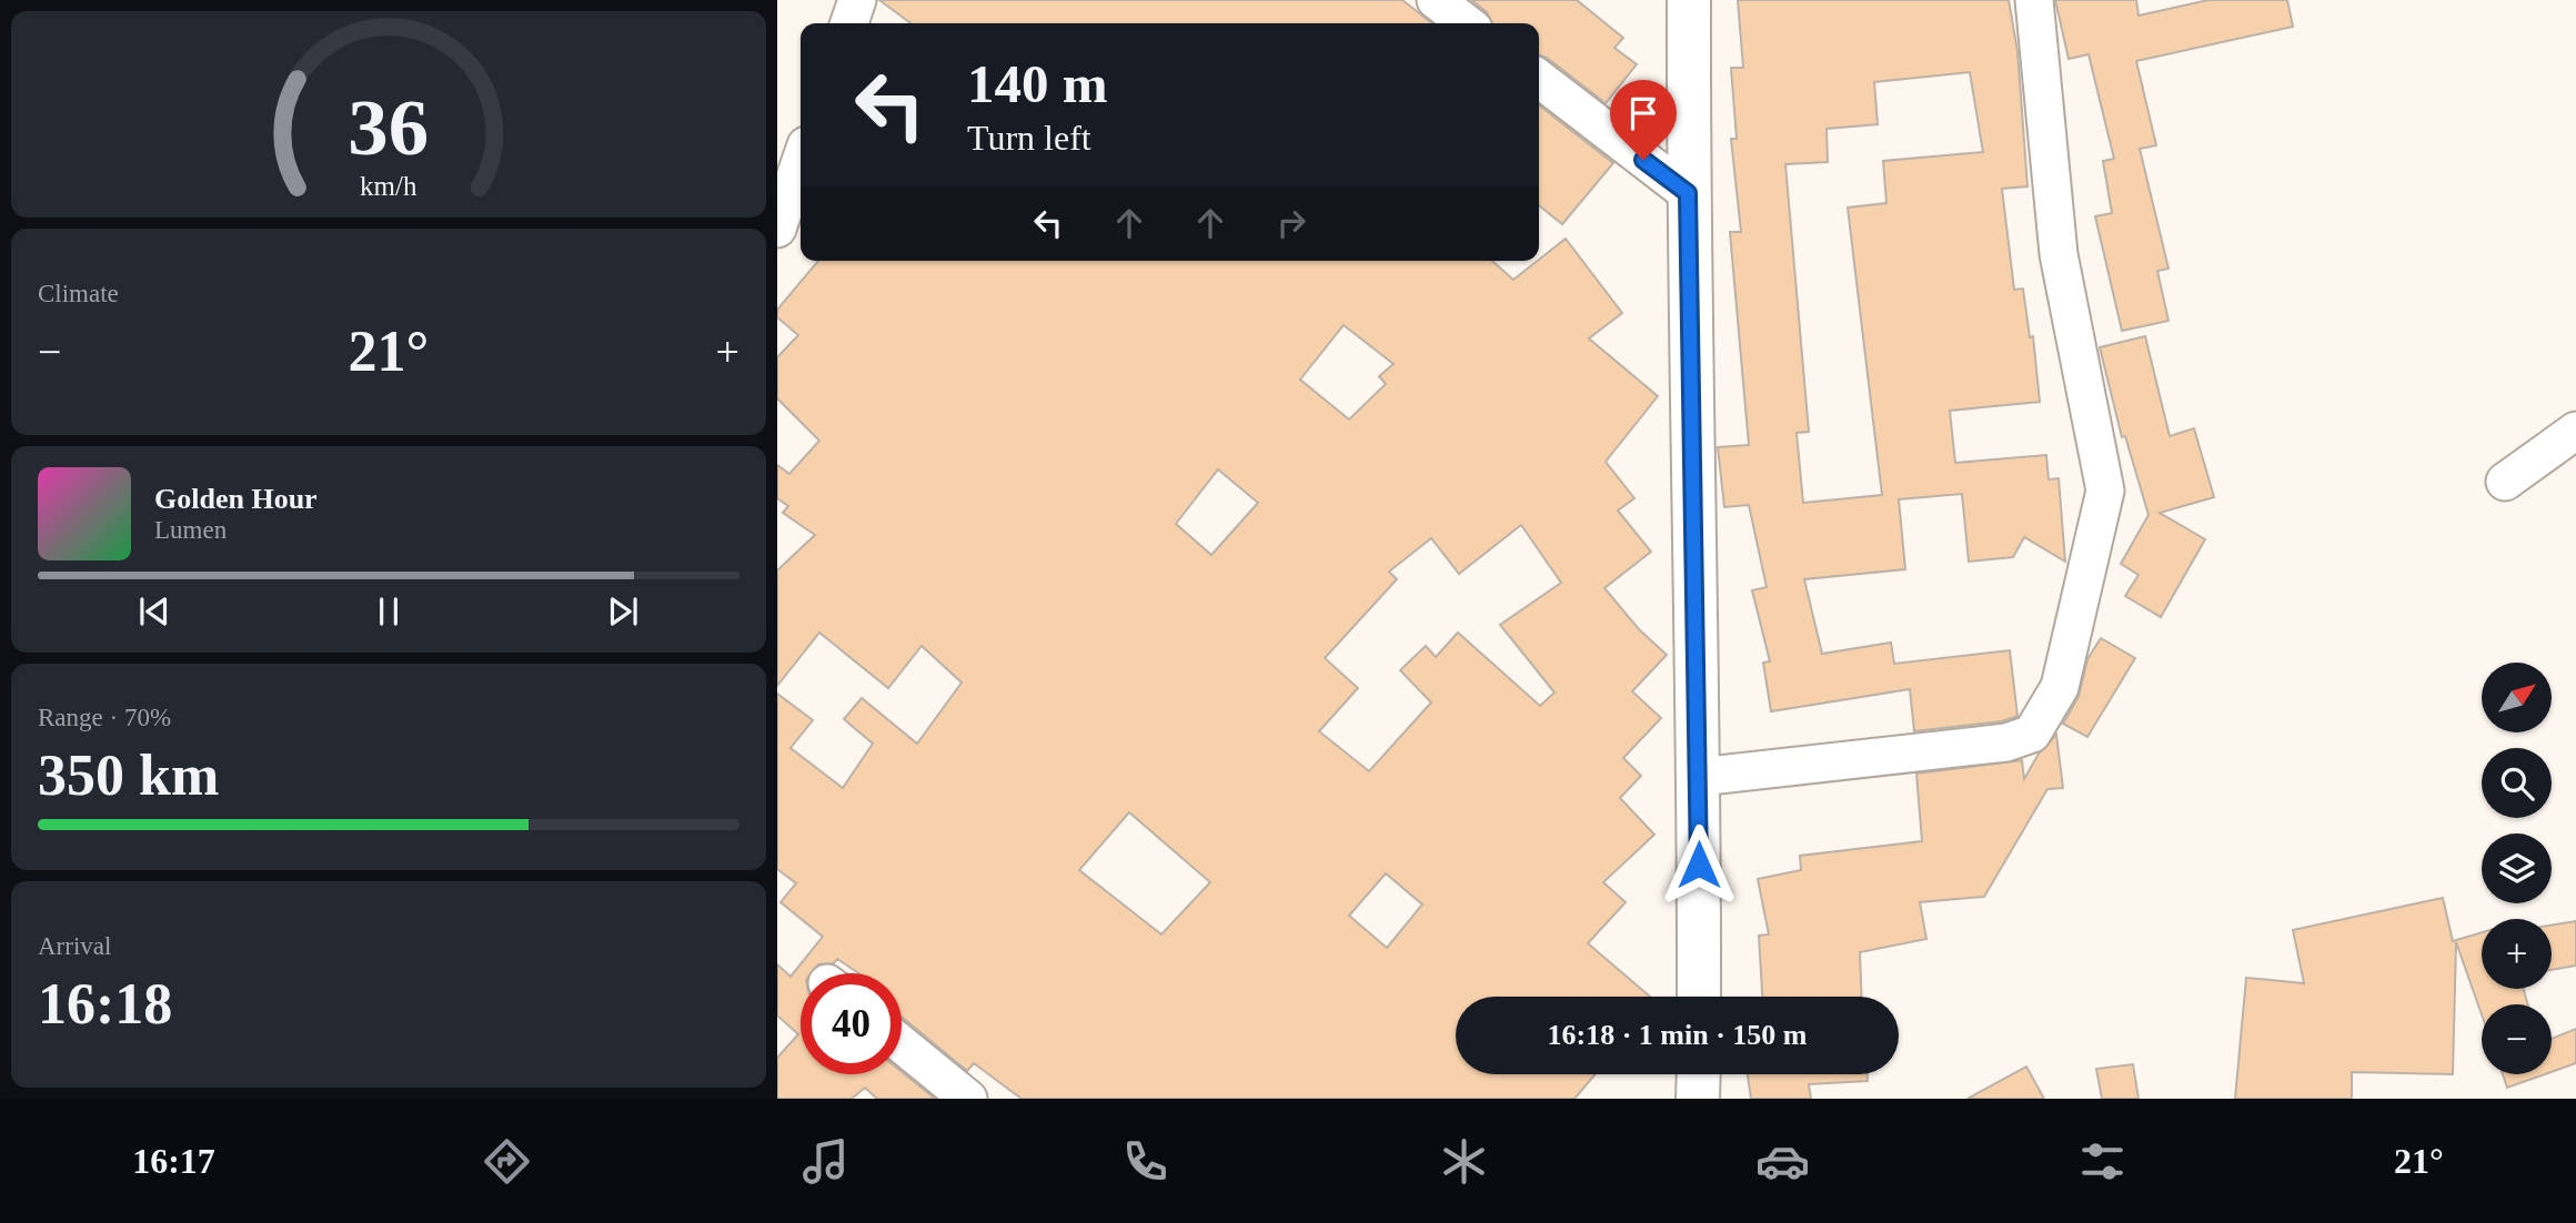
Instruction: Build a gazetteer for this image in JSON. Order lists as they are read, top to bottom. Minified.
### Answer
{"north":"top right","page":{"turn":["140 m","Turn left"],"tile":["Climate",["Range · 70%","350 km"],["Arrival","16:18"]],"heat":["−","21°","+"],"song":["Golden Hour","Lumen"],"map_buttons":["+","−"],"limit":"40","trip":"16:18 · 1 min · 150 m","tabs":["16:17","21°"],"gauge":["36","km/h"]}}
